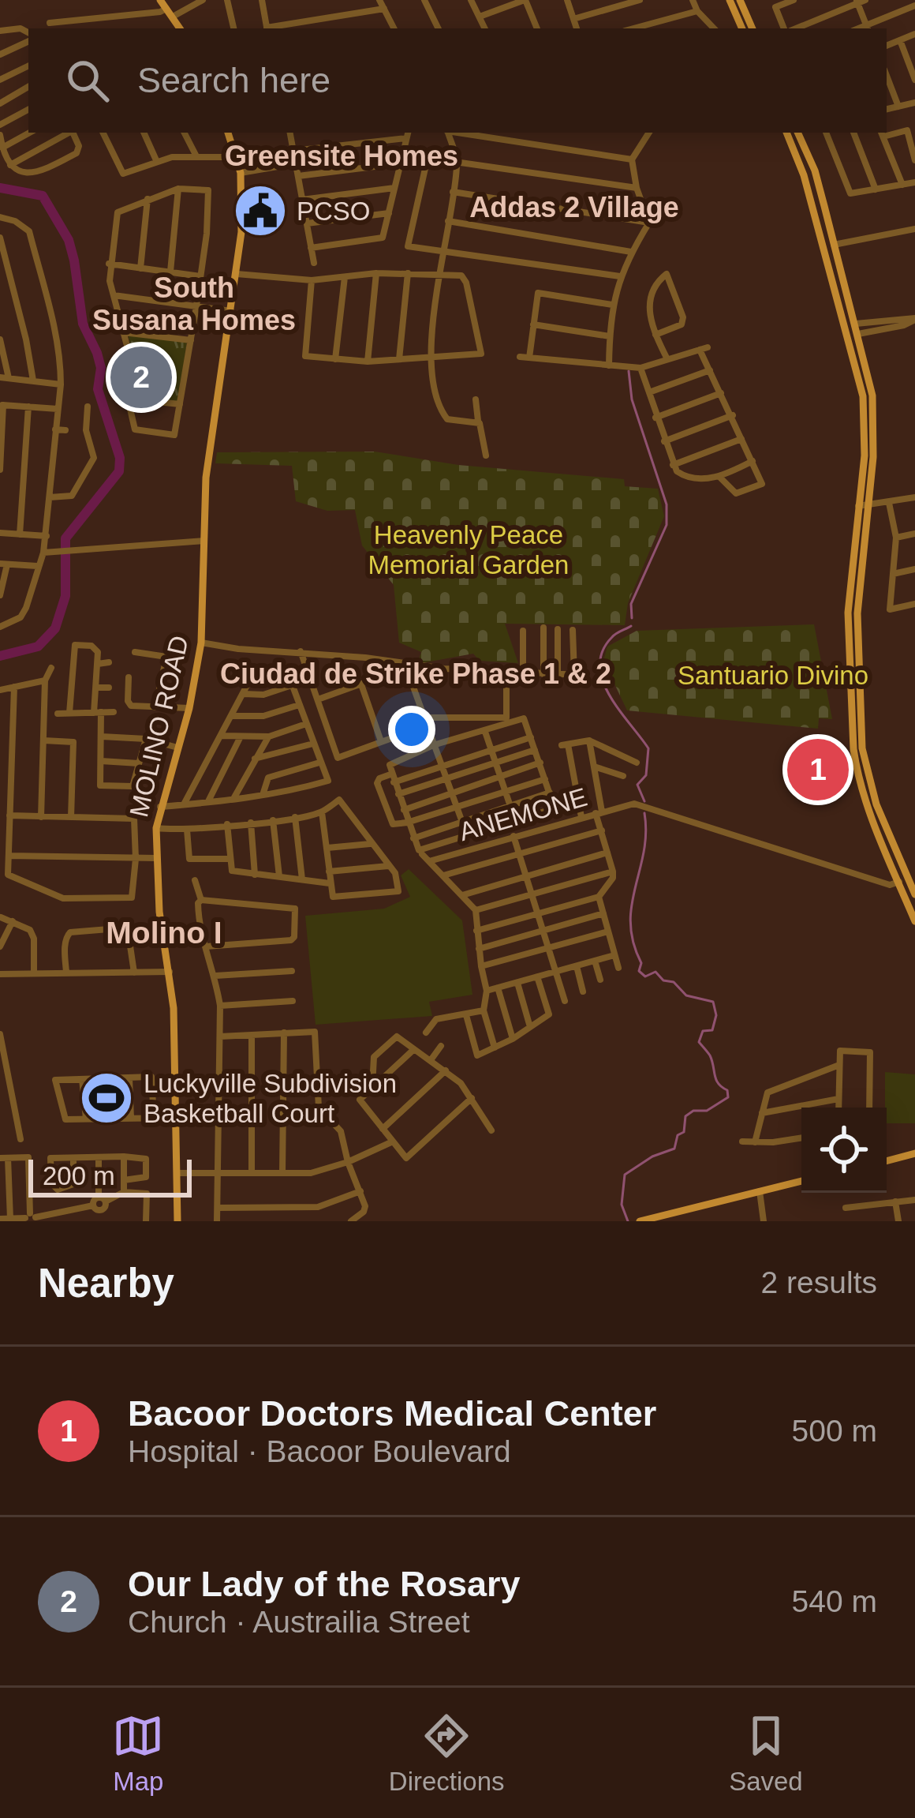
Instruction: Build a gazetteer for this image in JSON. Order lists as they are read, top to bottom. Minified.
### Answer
{"streets":{"main road":["MOLINO ROAD"],"street":["ANEMONE"]},"districts":["Greensite Homes","Addas 2 Village","South Susana Homes","Ciudad de Strike Phase 1 & 2","Molino I"],"parks":["Heavenly Peace Memorial Garden","Santuario Divino"],"places":{"public building":["PCSO"],"sports":["Luckyville Subdivision Basketball Court"]},"scale_bar":"200 m","page":{"search":"Search here","pins":["2","1"],"scale":"200 m","heading":["Nearby","2 results"],"list":[{"mark":"1","name":"Bacoor Doctors Medical Center","note":"Hospital · Bacoor Boulevard","value":"500 m"},{"mark":"2","name":"Our Lady of the Rosary","note":"Church · Austrailia Street","value":"540 m"}],"nav":["Map","Directions","Saved"]}}
